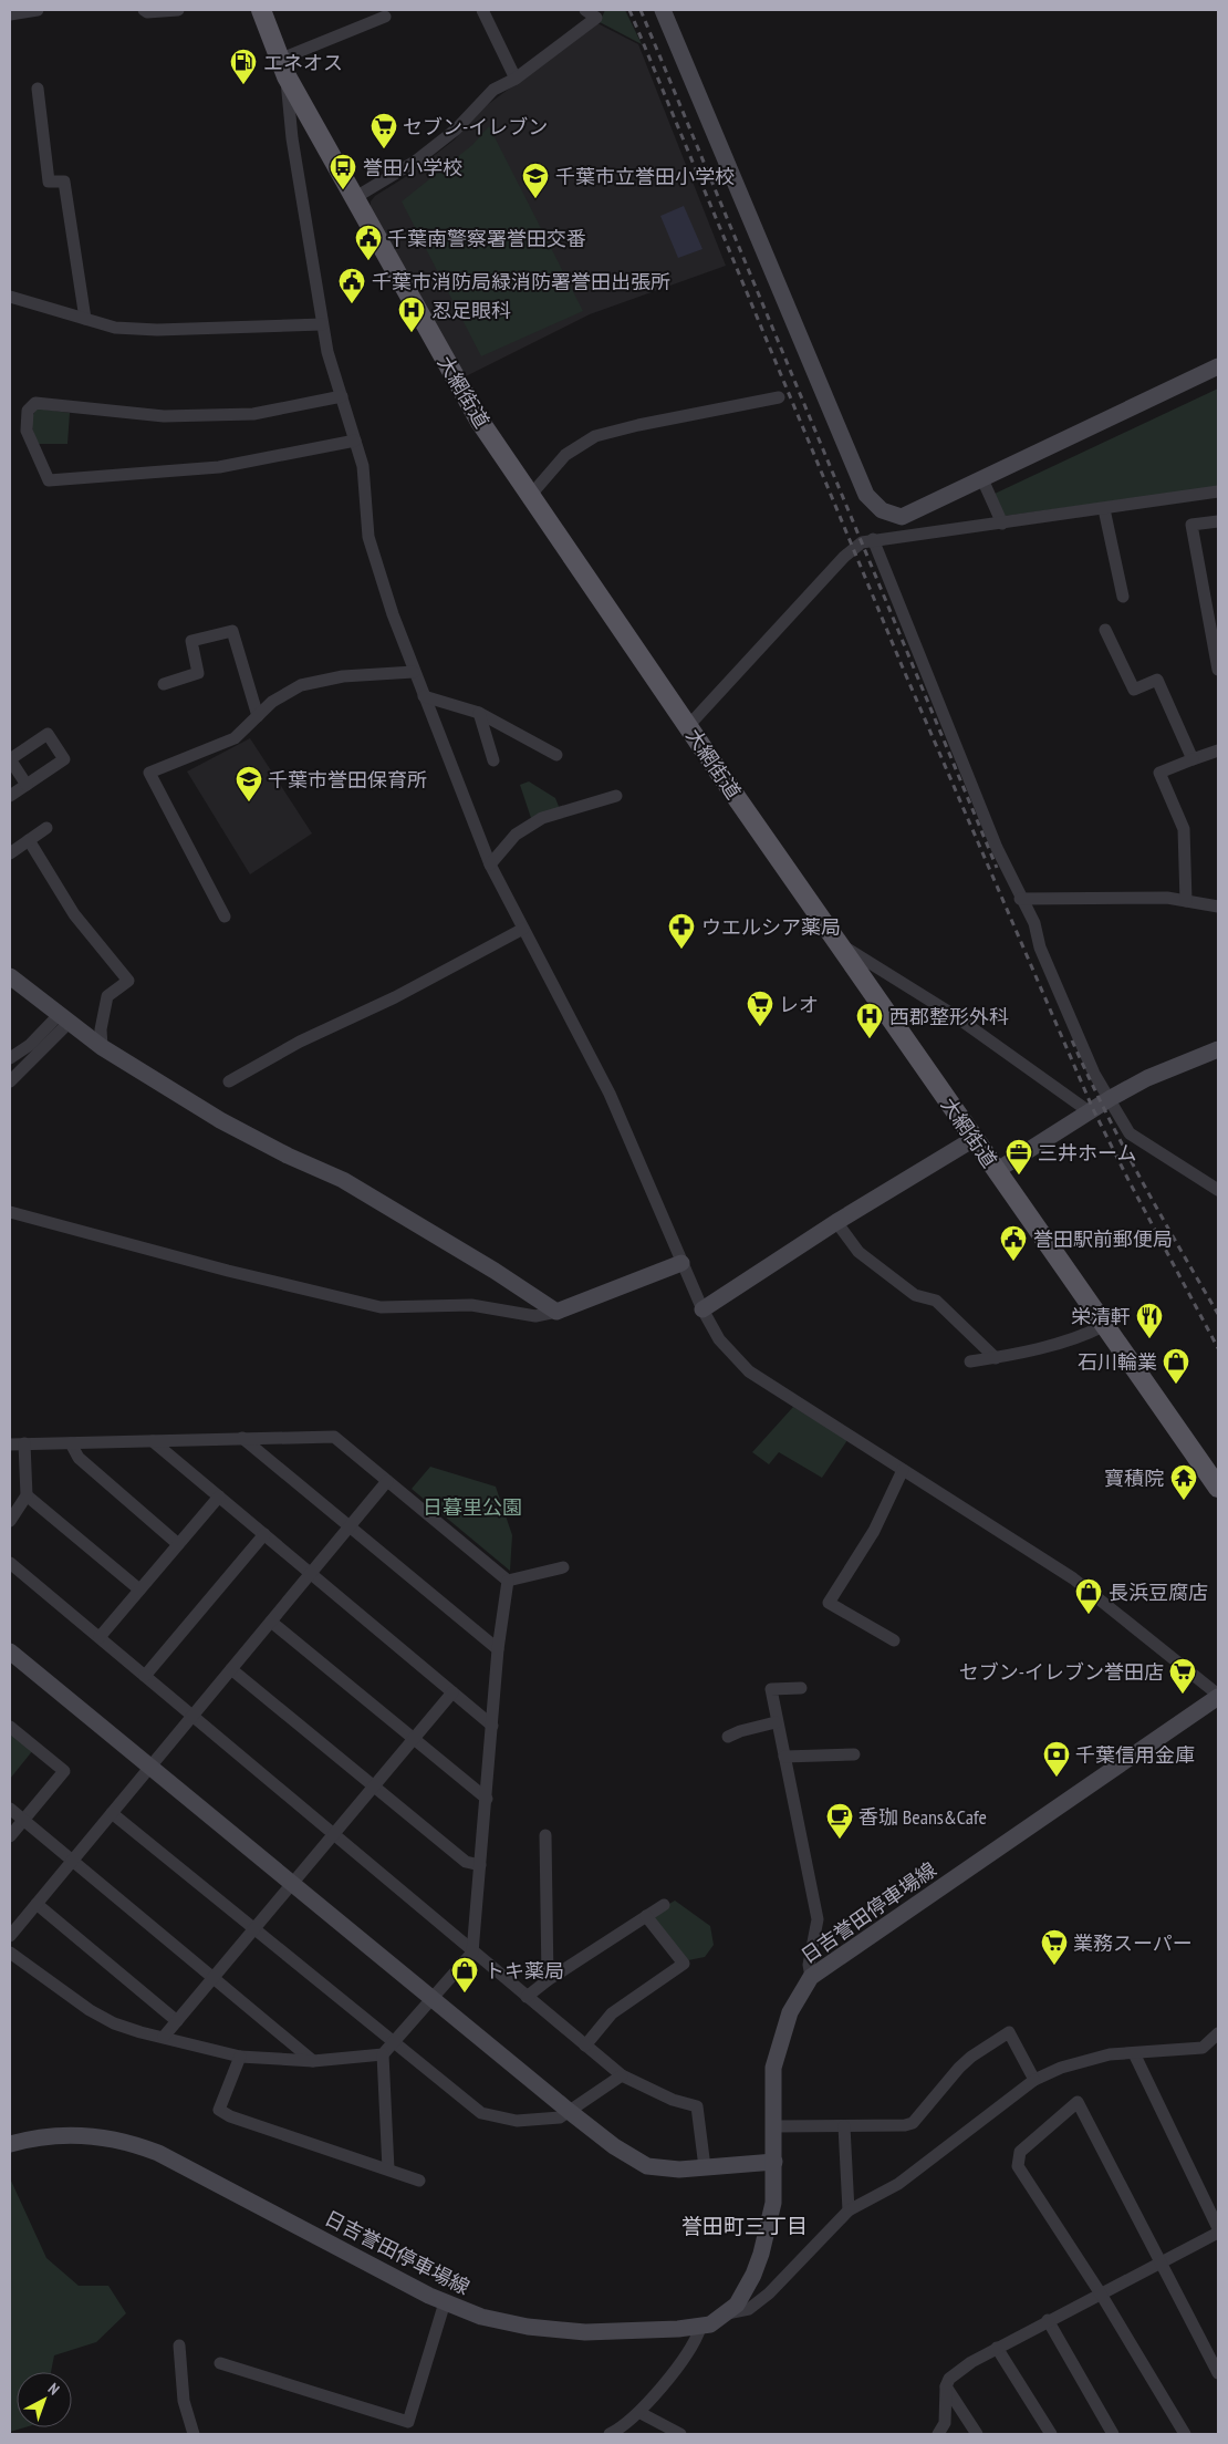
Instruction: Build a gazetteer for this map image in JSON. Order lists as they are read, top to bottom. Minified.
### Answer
{"streets":{"main road":["大網街道"],"street":["日吉誉田停車場線"]},"districts":["誉田町三丁目"],"parks":["日暮里公園"],"places":{"fuel station":["エネオス"],"supermarket":["セブン-イレブン","レオ","セブン-イレブン誉田店","業務スーパー"],"bus stop":["誉田小学校"],"school or university":["千葉市立誉田小学校","千葉市誉田保育所"],"public building":["千葉南警察署誉田交番","千葉市消防局緑消防署誉田出張所","誉田駅前郵便局"],"hospital":["忍足眼科","西郡整形外科"],"pharmacy":["ウエルシア薬局"],"office":["三井ホーム"],"restaurant":["栄清軒"],"shop":["石川輪業","長浜豆腐店","トキ薬局"],"temple":["寶積院"],"bank":["千葉信用金庫"],"cafe":["香珈 Beans&Cafe"]},"north":"top right"}
